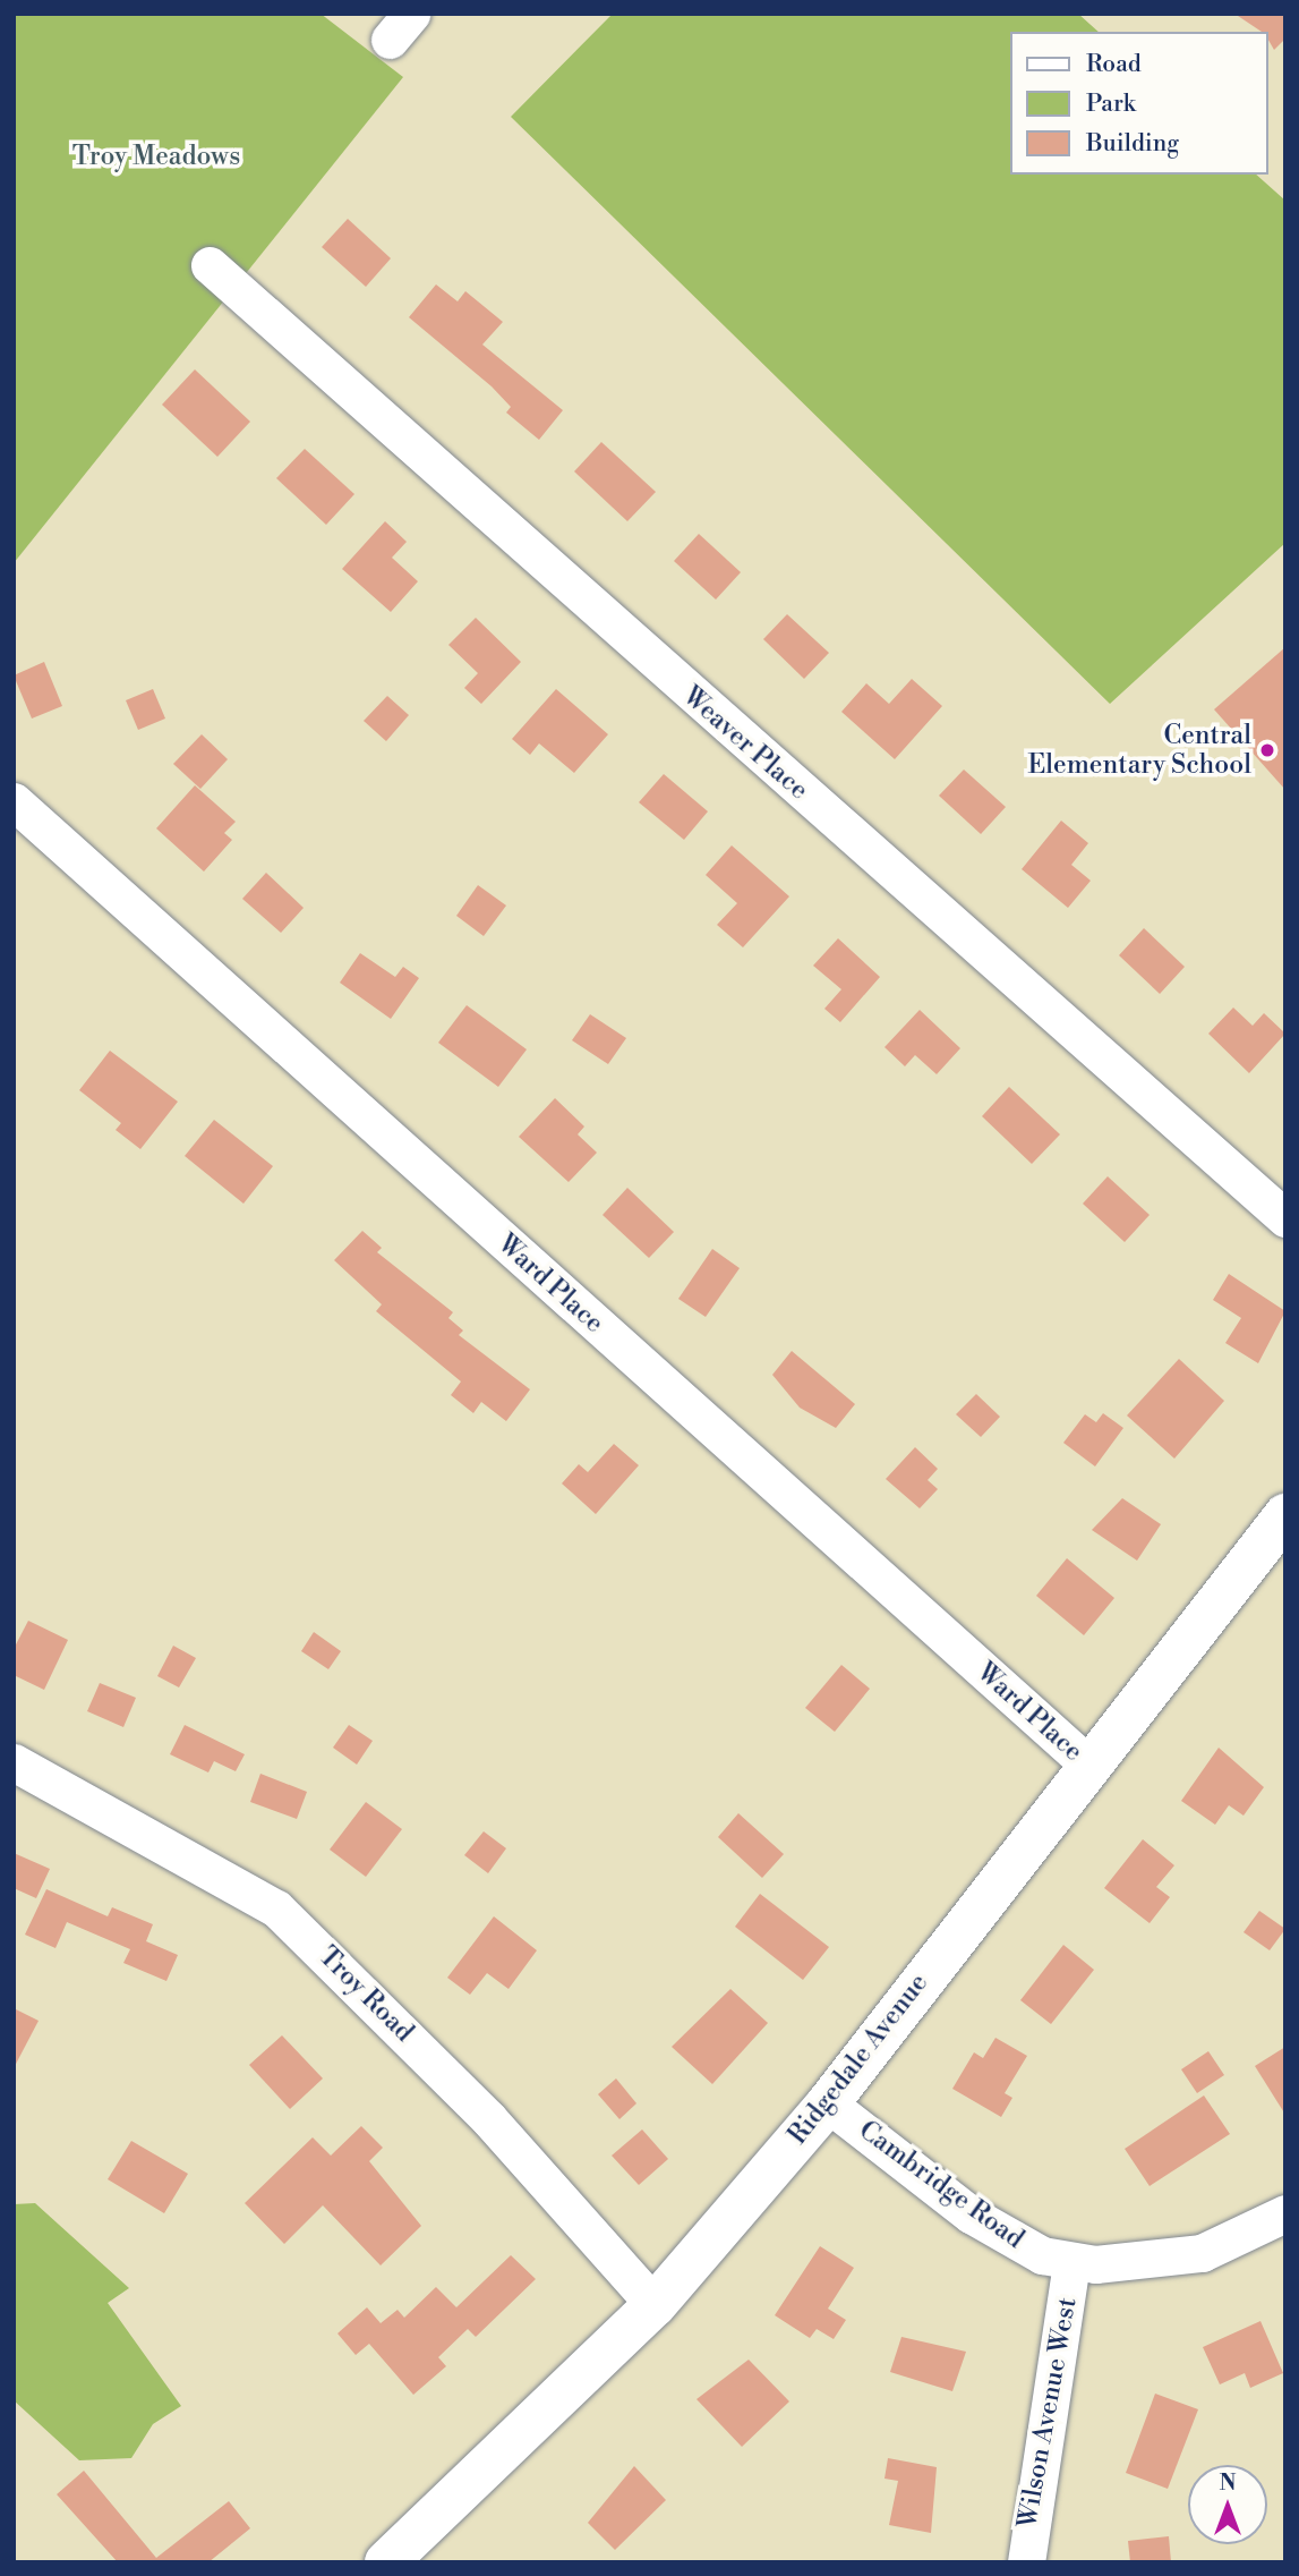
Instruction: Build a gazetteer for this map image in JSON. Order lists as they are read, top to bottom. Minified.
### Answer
{"streets":{"main road":["Ridgedale Avenue"],"street":["Weaver Place","Ward Place","Troy Road","Cambridge Road","Wilson Avenue West"]},"crossings":[["Ward Place","Ridgedale Avenue"],["Troy Road","Ridgedale Avenue"],["Ridgedale Avenue","Cambridge Road"],["Cambridge Road","Wilson Avenue West"]],"parks":["Troy Meadows"],"places":["Central Elementary School"],"legend":["Road","Park","Building"],"north":"top"}
